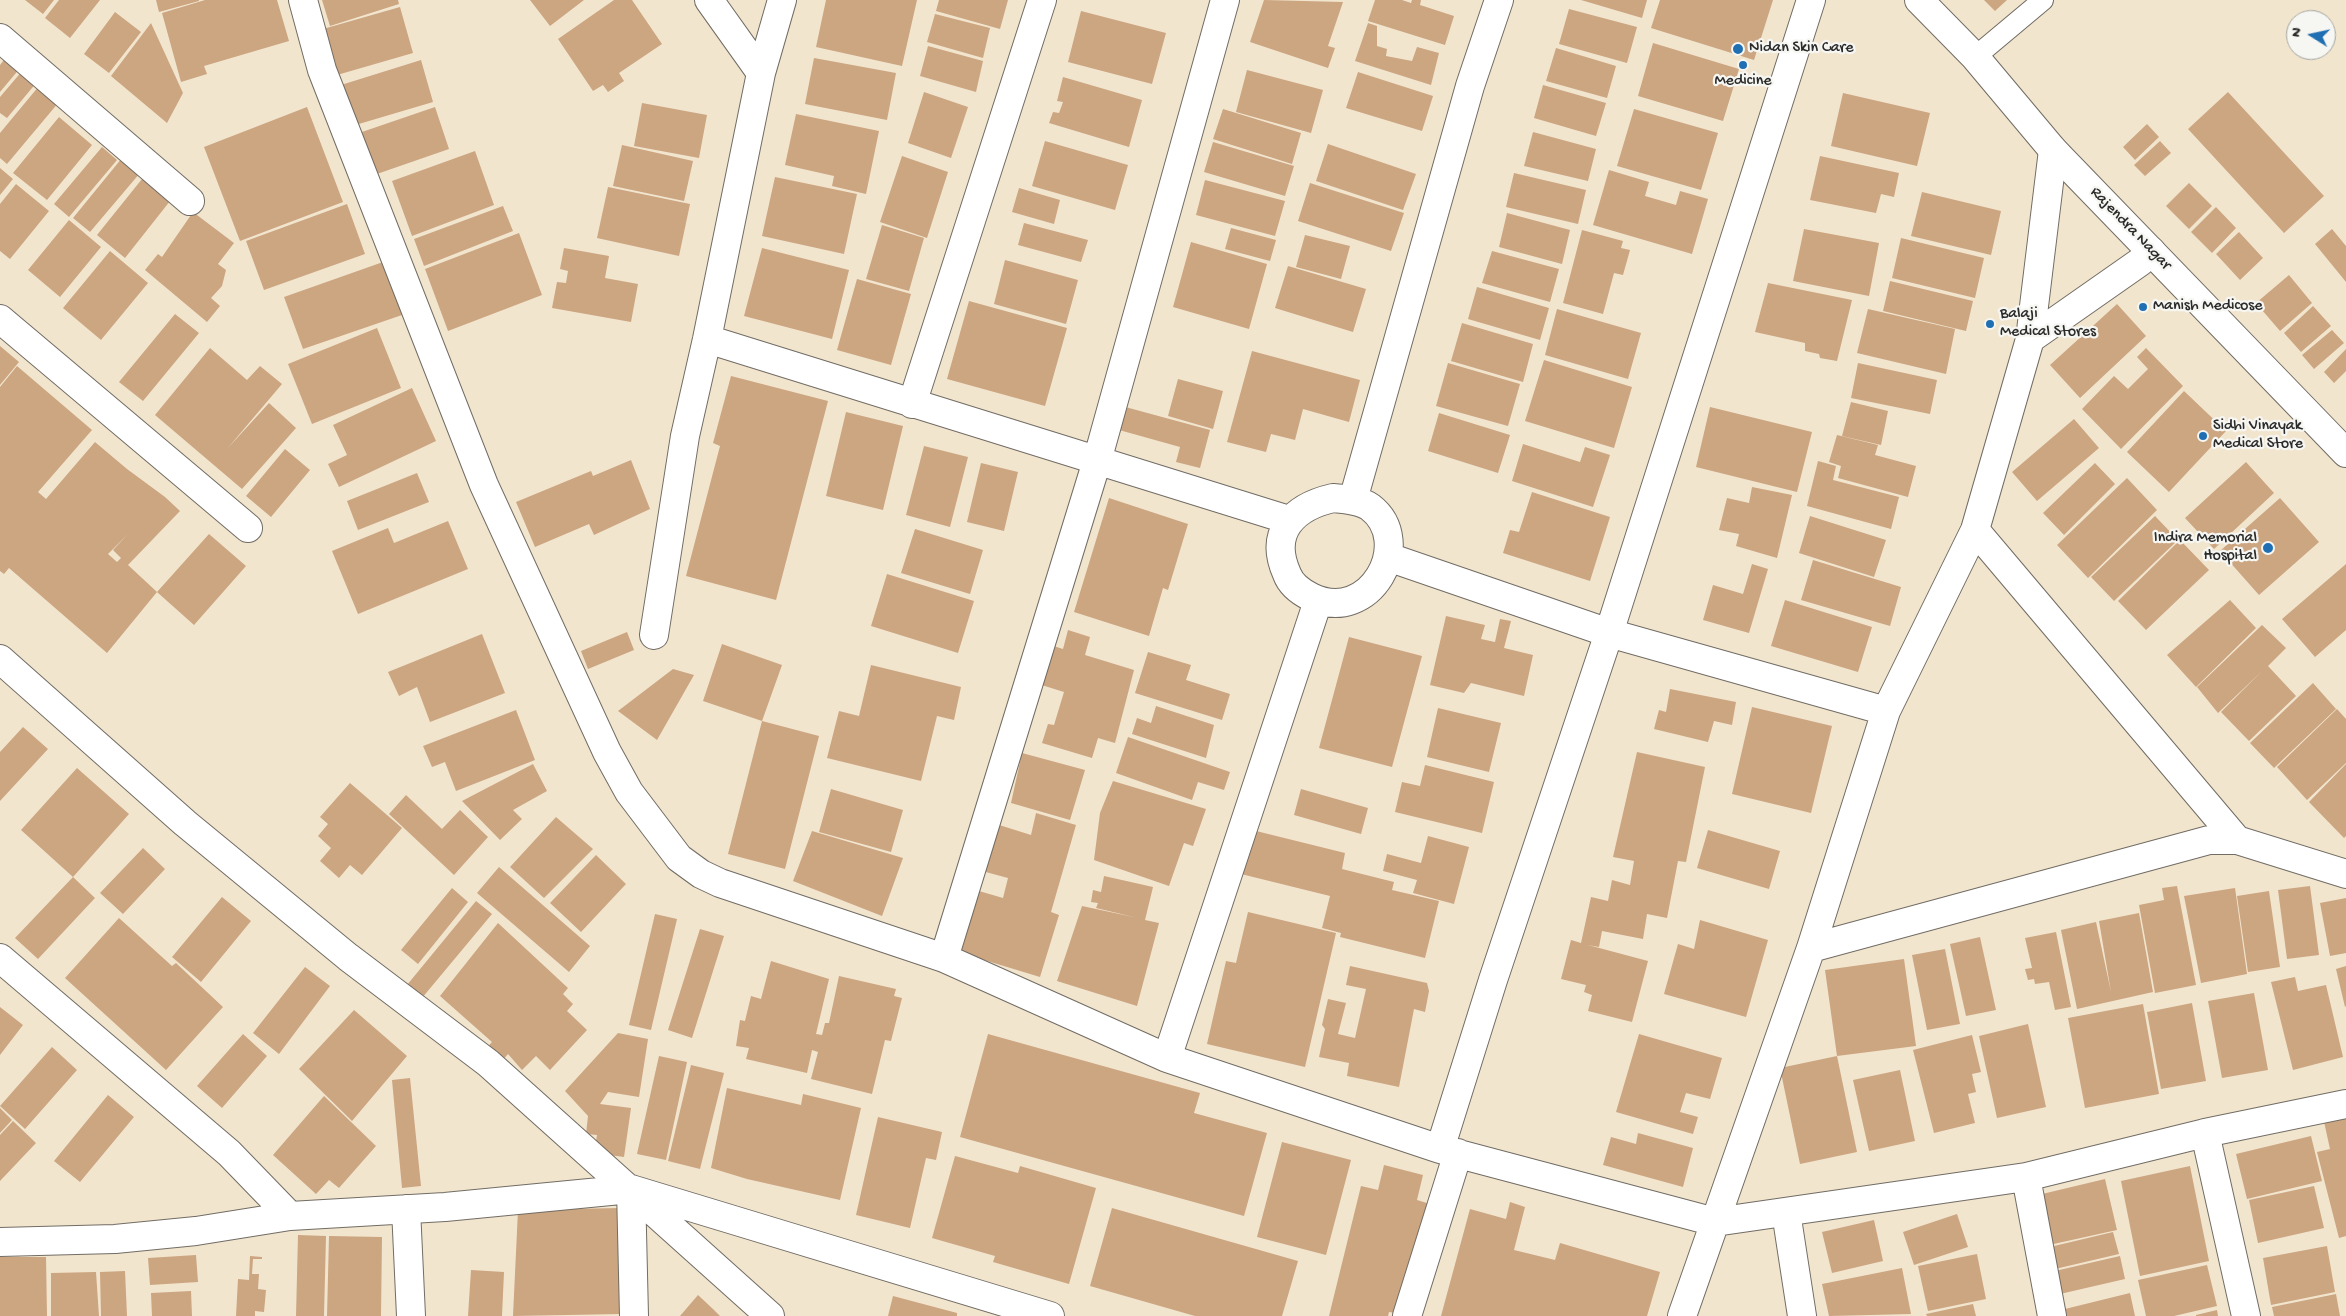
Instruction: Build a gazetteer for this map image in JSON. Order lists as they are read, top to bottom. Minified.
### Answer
{"streets":{"street":["Rajendra Nagar"]},"places":["Nidan Skin Care","Medicine","Manish Medicose","Balaji Medical Stores","Sidhi Vinayak Medical Store","Indira Memorial Hospital"],"north":"left"}
